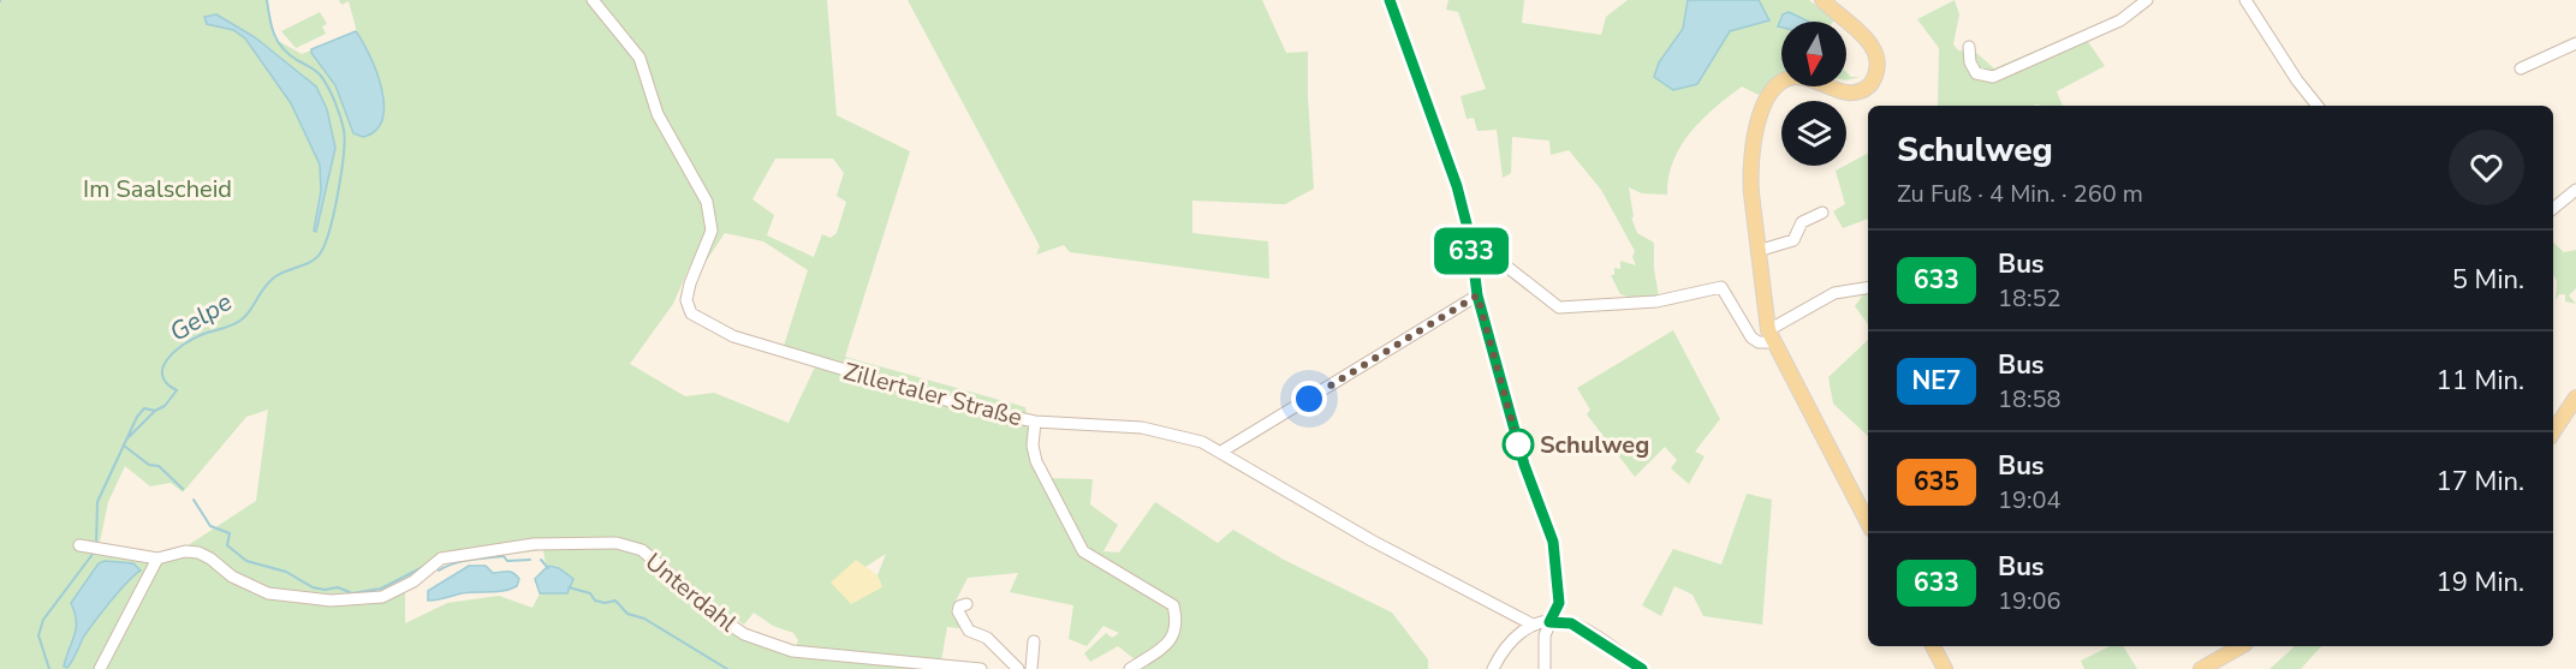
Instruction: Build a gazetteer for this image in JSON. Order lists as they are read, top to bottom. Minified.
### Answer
{"streets":{"street":["Zillertaler Straße","Unterdahl"]},"water":["Gelpe"],"parks":["Im Saalscheid"],"places":["Schulweg"],"lines":["bus line 633"],"north":"bottom","page":{"on_map":"633","heading":["Schulweg","Zu Fuß · 4 Min. · 260 m"],"list":[{"mark":"633","name":"Bus","note":"18:52","value":"5 Min."},{"mark":"NE7","name":"Bus","note":"18:58","value":"11 Min."},{"mark":"635","name":"Bus","note":"19:04","value":"17 Min."},{"mark":"633","name":"Bus","note":"19:06","value":"19 Min."}]}}
